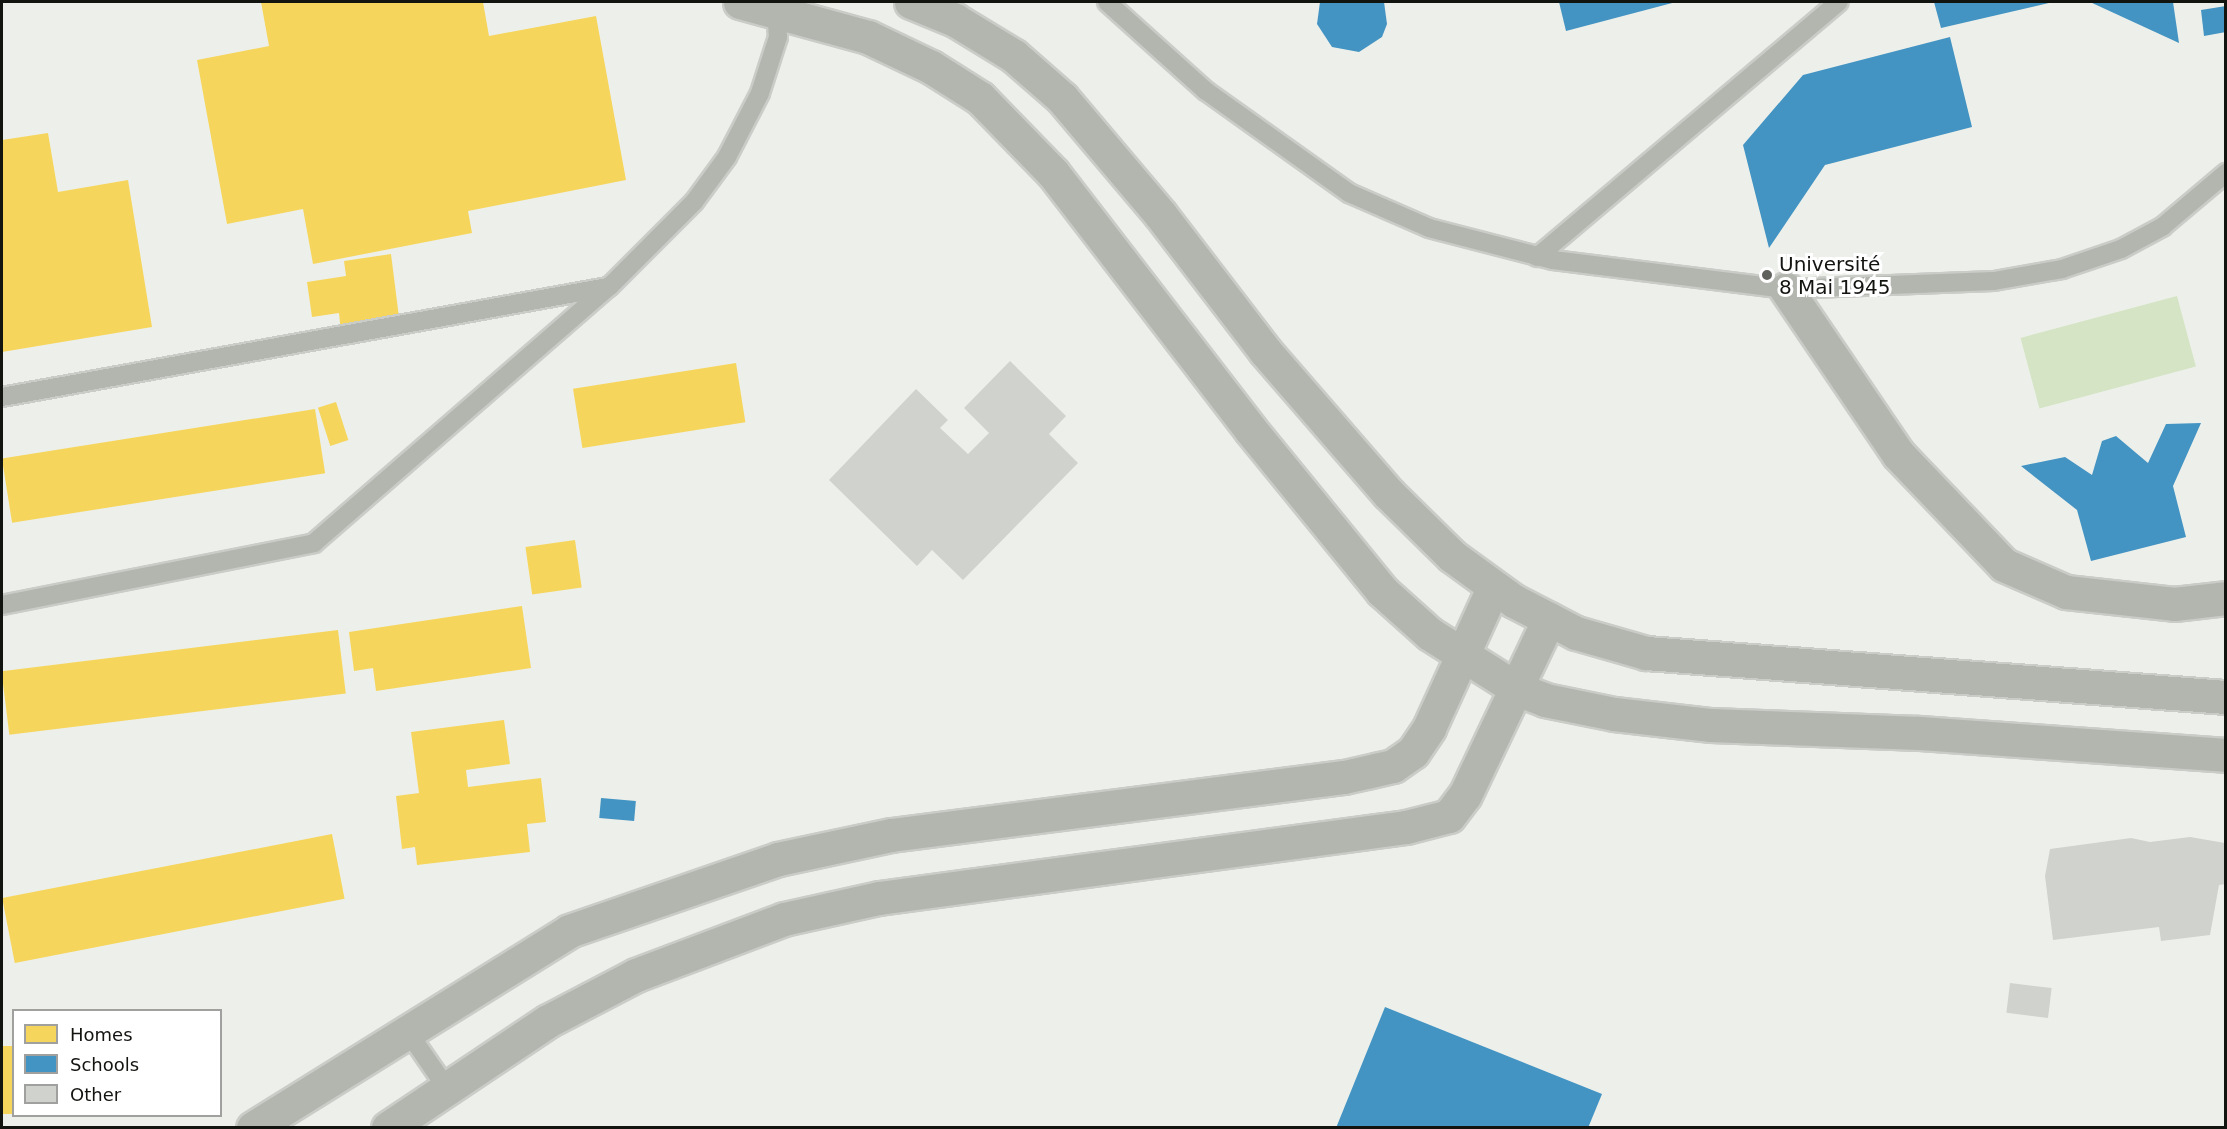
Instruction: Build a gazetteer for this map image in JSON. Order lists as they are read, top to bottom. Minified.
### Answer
{"places":["Université 8 Mai 1945"],"legend":["Homes","Schools","Other"]}
